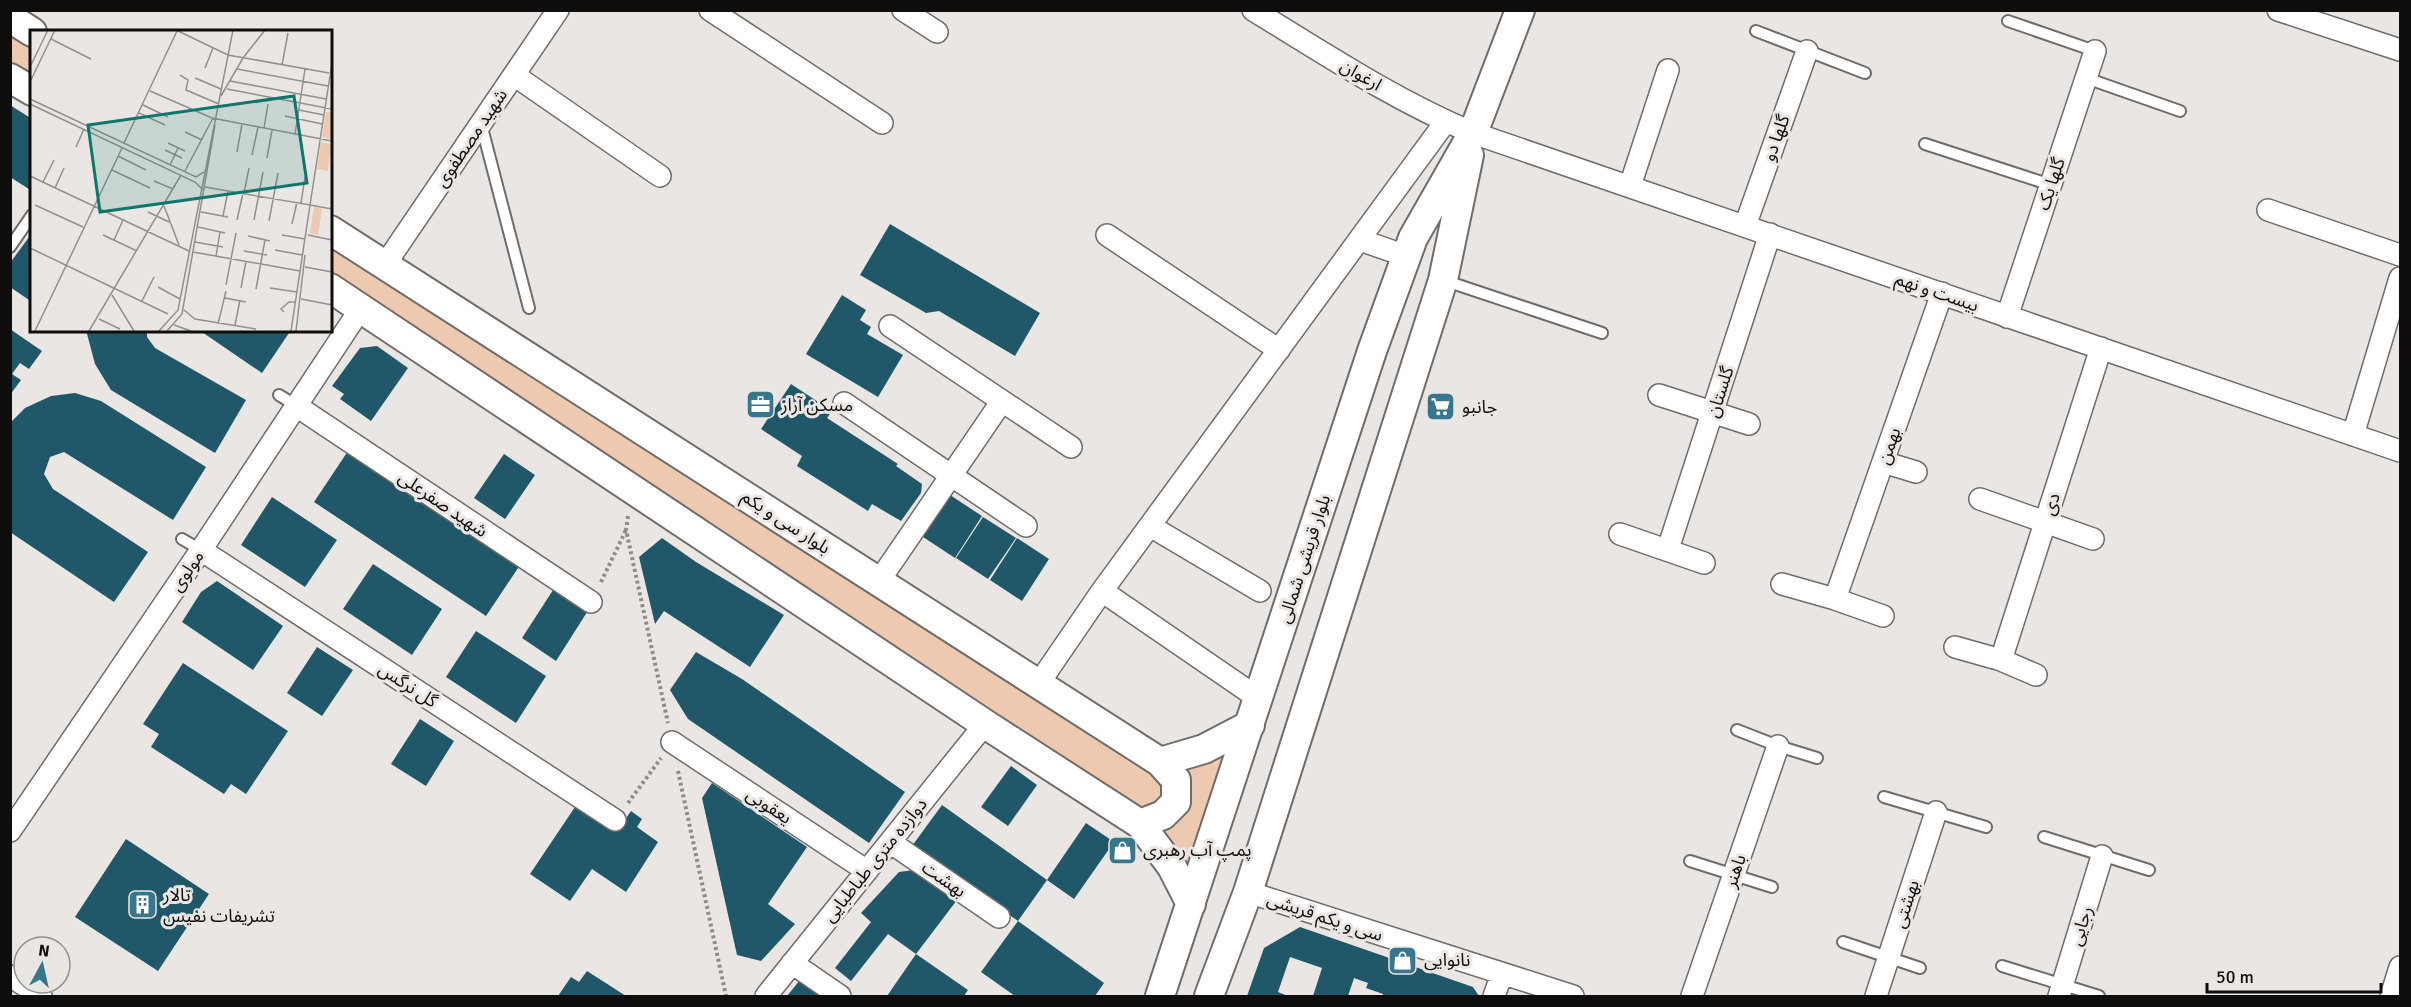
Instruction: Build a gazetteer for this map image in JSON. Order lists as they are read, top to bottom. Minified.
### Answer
{"streets":{"main road":["بلوار سی و یکم","بلوار قریشی شمالی"],"street":["ارغوان","شهید مصطفوی","گلها دو","گلها یک","بیست و نهم","گلستان","بهمن","شهید صفرعلی","دی","مولوی","گل نرگس","یعقوبی","دوازده متری طباطبایی","باهنر","بهشت","بهشتی","سی و یکم قریشی","رجایی"]},"crossings":[["ارغوان","بیست و نهم"],["ارغوان","بلوار قریشی شمالی"],["شهید مصطفوی","بلوار سی و یکم"],["گلها دو","بیست و نهم"],["گلها یک","بیست و نهم"],["بیست و نهم","گلستان"],["بیست و نهم","بهمن"],["بیست و نهم","دی"],["بیست و نهم","بلوار قریشی شمالی"],["شهید صفرعلی","مولوی"],["بلوار قریشی شمالی","سی و یکم قریشی"],["مولوی","گل نرگس"],["یعقوبی","دوازده متری طباطبایی"],["دوازده متری طباطبایی","بهشت"]],"places":{"office":["مسکن آراز"],"supermarket":["جانبو"],"shop":["پمپ آب رهبری","نانوایی"],"building":["تالار تشریفات نفیس"]},"scale_bar":"50 m","north":"top"}
